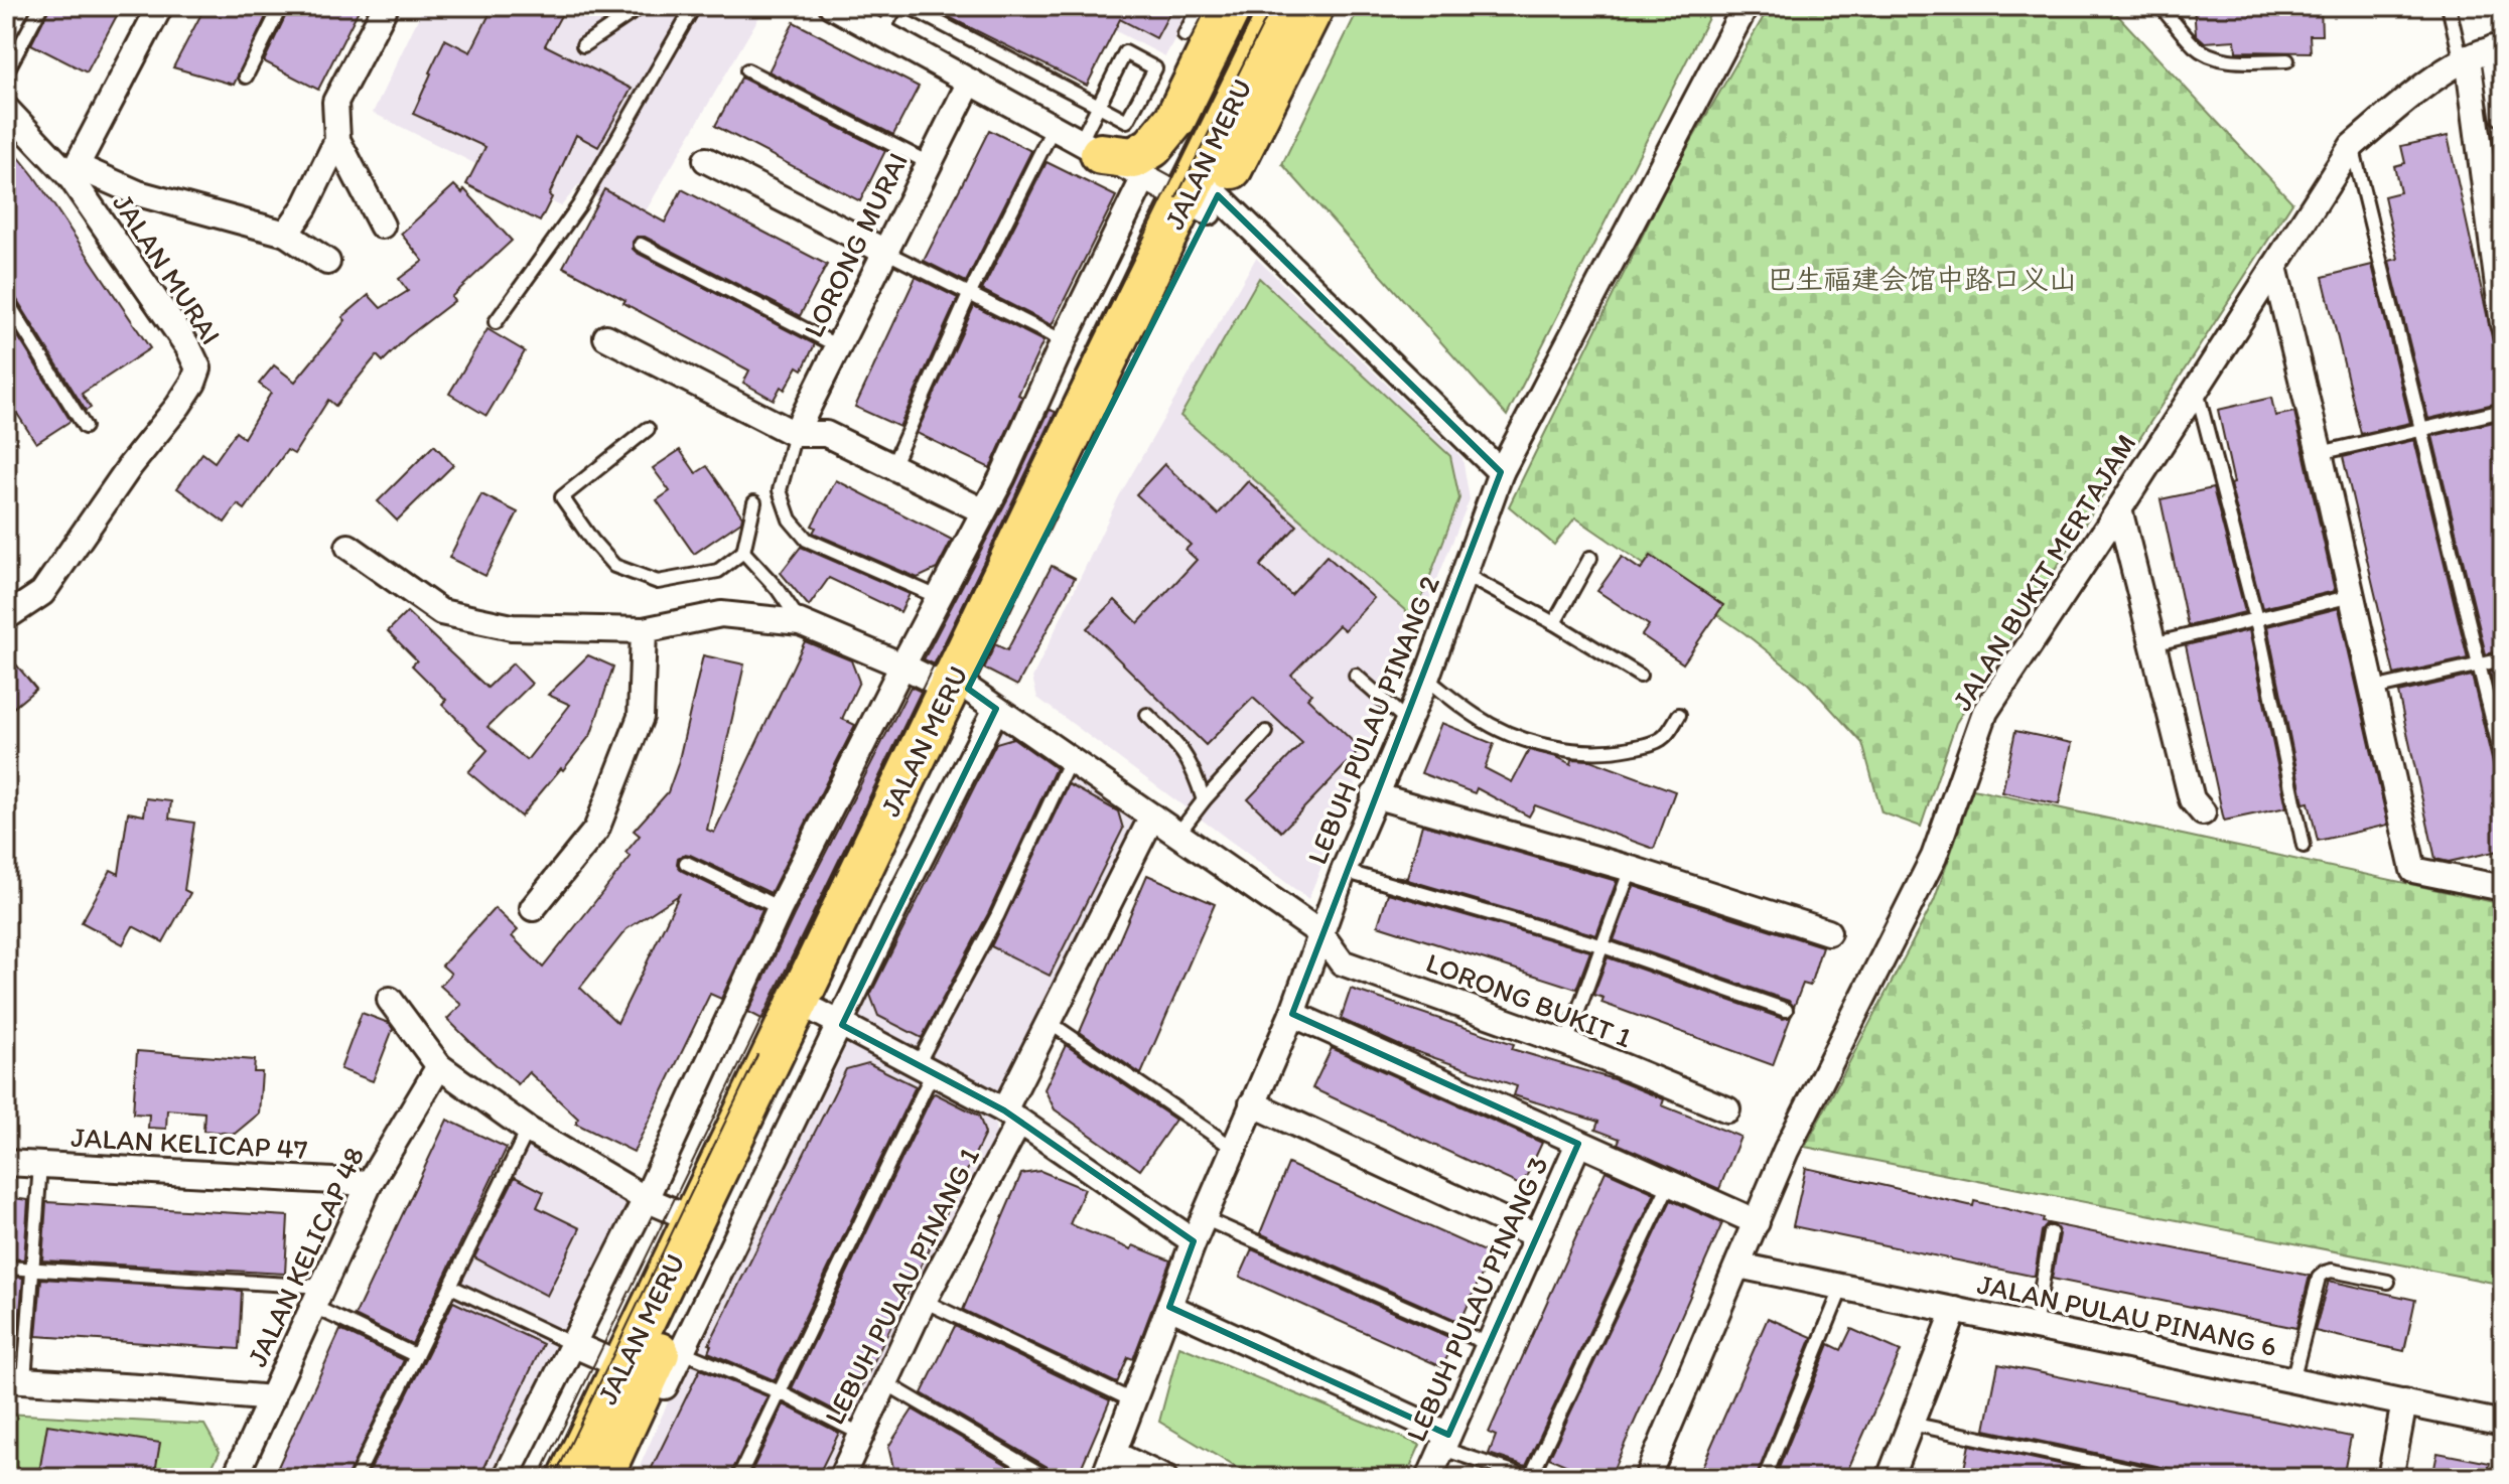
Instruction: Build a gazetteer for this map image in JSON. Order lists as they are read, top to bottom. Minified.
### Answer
{"streets":{"highway":["JALAN MERU"],"street":["LORONG MURAI","JALAN MURAI","JALAN BUKIT MERTAJAM","LEBUH PULAU PINANG 2","LORONG BUKIT 1","JALAN KELICAP 47","JALAN KELICAP 48","LEBUH PULAU PINANG 1","LEBUH PULAU PINANG 3","JALAN PULAU PINANG 6"]},"crossings":[["JALAN MERU","LORONG BUKIT 1"],["JALAN BUKIT MERTAJAM","JALAN PULAU PINANG 6"],["LEBUH PULAU PINANG 2","LORONG BUKIT 1"],["LORONG BUKIT 1","LEBUH PULAU PINANG 1"],["JALAN KELICAP 47","JALAN KELICAP 48"]],"parks":["巴生福建会馆中路口义山"]}
